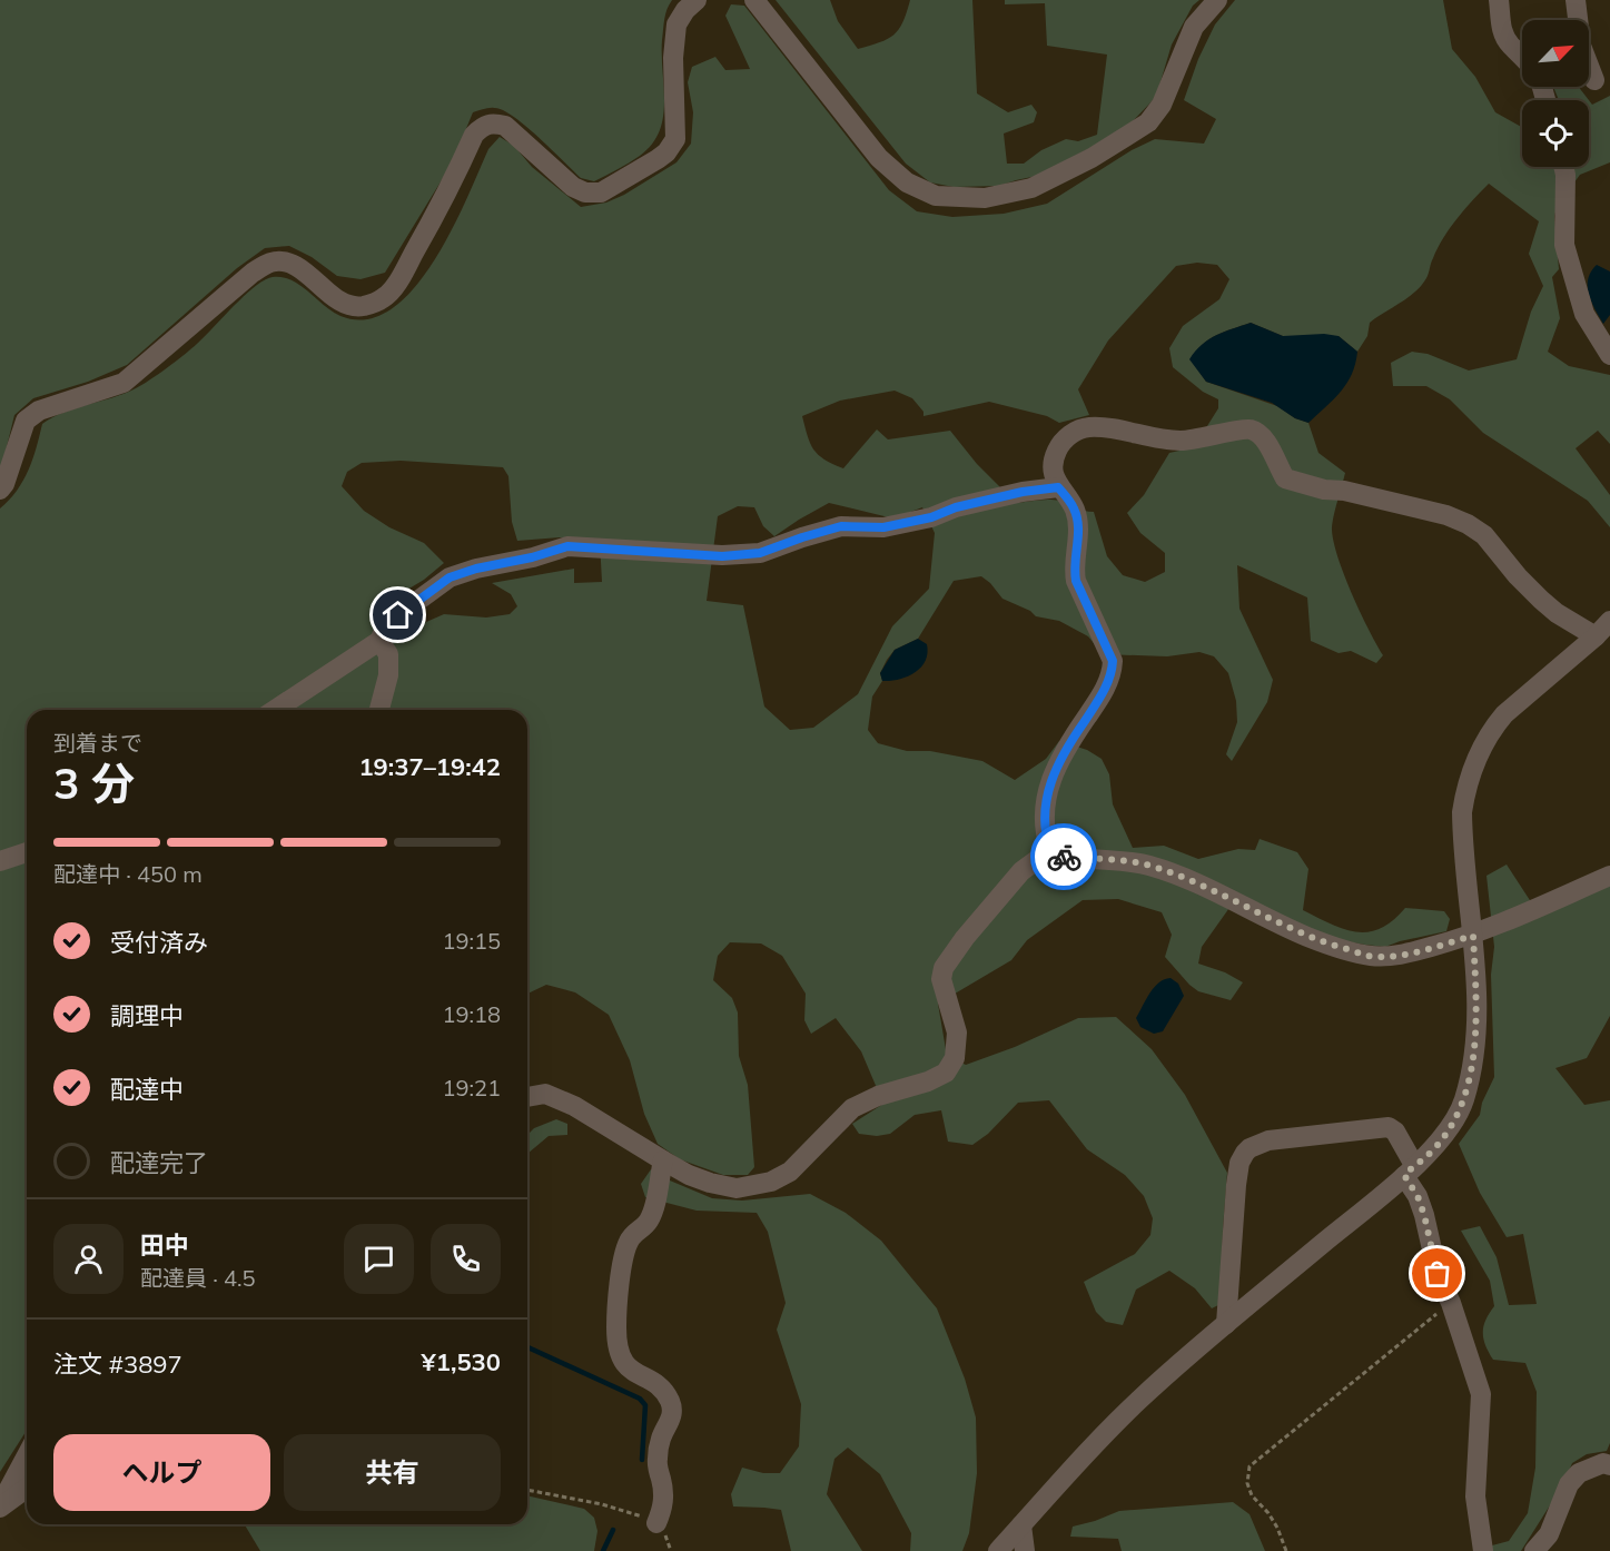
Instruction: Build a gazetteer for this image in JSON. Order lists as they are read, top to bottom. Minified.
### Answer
{"north":"top right","page":{"heading":["3 分","到着まで","19:37–19:42"],"panel":["田中","配達員 · 4.5","注文 #3897","¥1,530"],"bar":"配達中 · 450 m","list":[["受付済み","19:15"],["調理中","19:18"],["配達中","19:21"],"配達完了"],"buttons":["ヘルプ","共有"]}}
